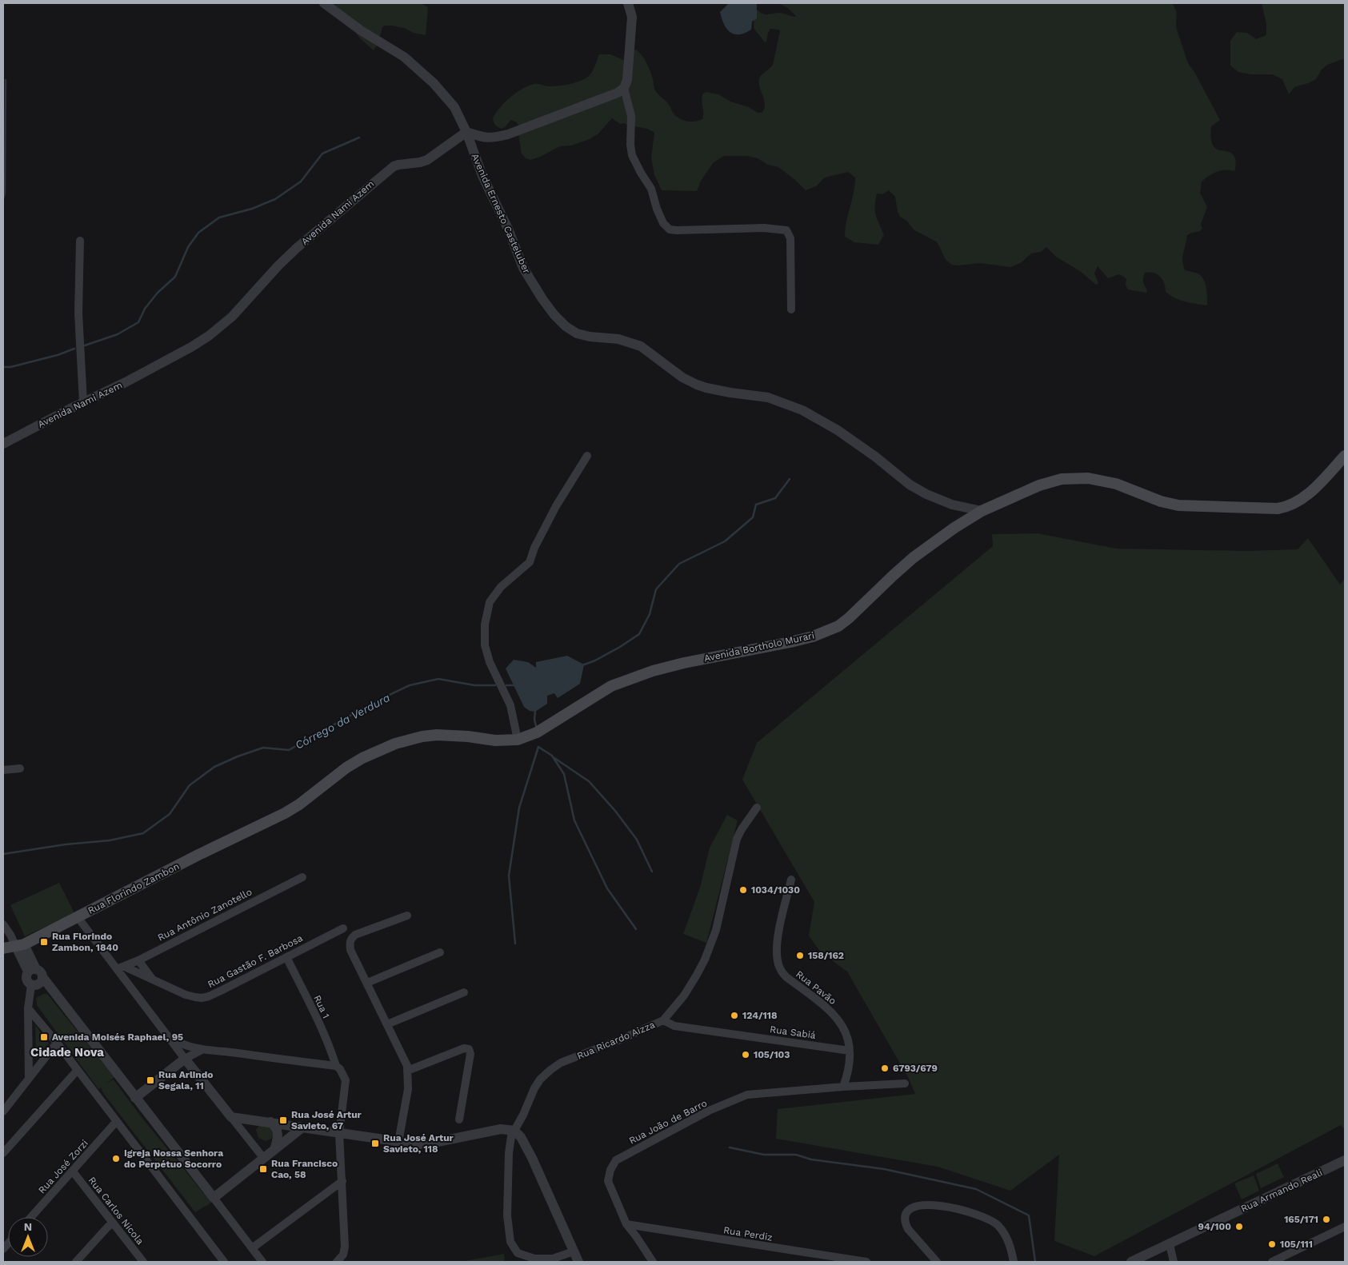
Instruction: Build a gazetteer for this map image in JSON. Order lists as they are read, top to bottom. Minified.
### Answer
{"streets":{"main road":["Avenida Bortholo Murari","Rua Florindo Zambon"],"street":["Avenida Nami Azem","Avenida Ernesto Casteluber","Rua Antônio Zanotello","Rua Gastão F. Barbosa","Rua Pavão","Rua 1","Rua Sabiá","Rua Ricardo Aizza","Rua João de Barro","Rua José Zorzi","Rua Armando Reali","Rua Carlos Nicola","Rua Perdiz"]},"crossings":[["Avenida Nami Azem","Avenida Ernesto Casteluber"],["Avenida Ernesto Casteluber","Avenida Bortholo Murari"],["Avenida Bortholo Murari","Rua Florindo Zambon"],["Rua Antônio Zanotello","Rua Gastão F. Barbosa"],["Rua Gastão F. Barbosa","Rua 1"],["Rua Pavão","Rua Sabiá"],["Rua Pavão","Rua João de Barro"],["Rua Sabiá","Rua Ricardo Aizza"],["Rua João de Barro","Rua Perdiz"],["Rua José Zorzi","Rua Carlos Nicola"]],"districts":["Cidade Nova"],"water":["Córrego da Verdura"],"places":{"other":["1034/1030","158/162","124/118","105/103","6793/679","Igreja Nossa Senhora do Perpétuo Socorro","165/171","94/100","105/111"],"transit":["Rua Florindo Zambon, 1840","Avenida Moisés Raphael, 95","Rua Arlindo Segala, 11","Rua José Artur Savieto, 67","Rua José Artur Savieto, 118","Rua Francisco Cao, 58"]},"north":"top"}
